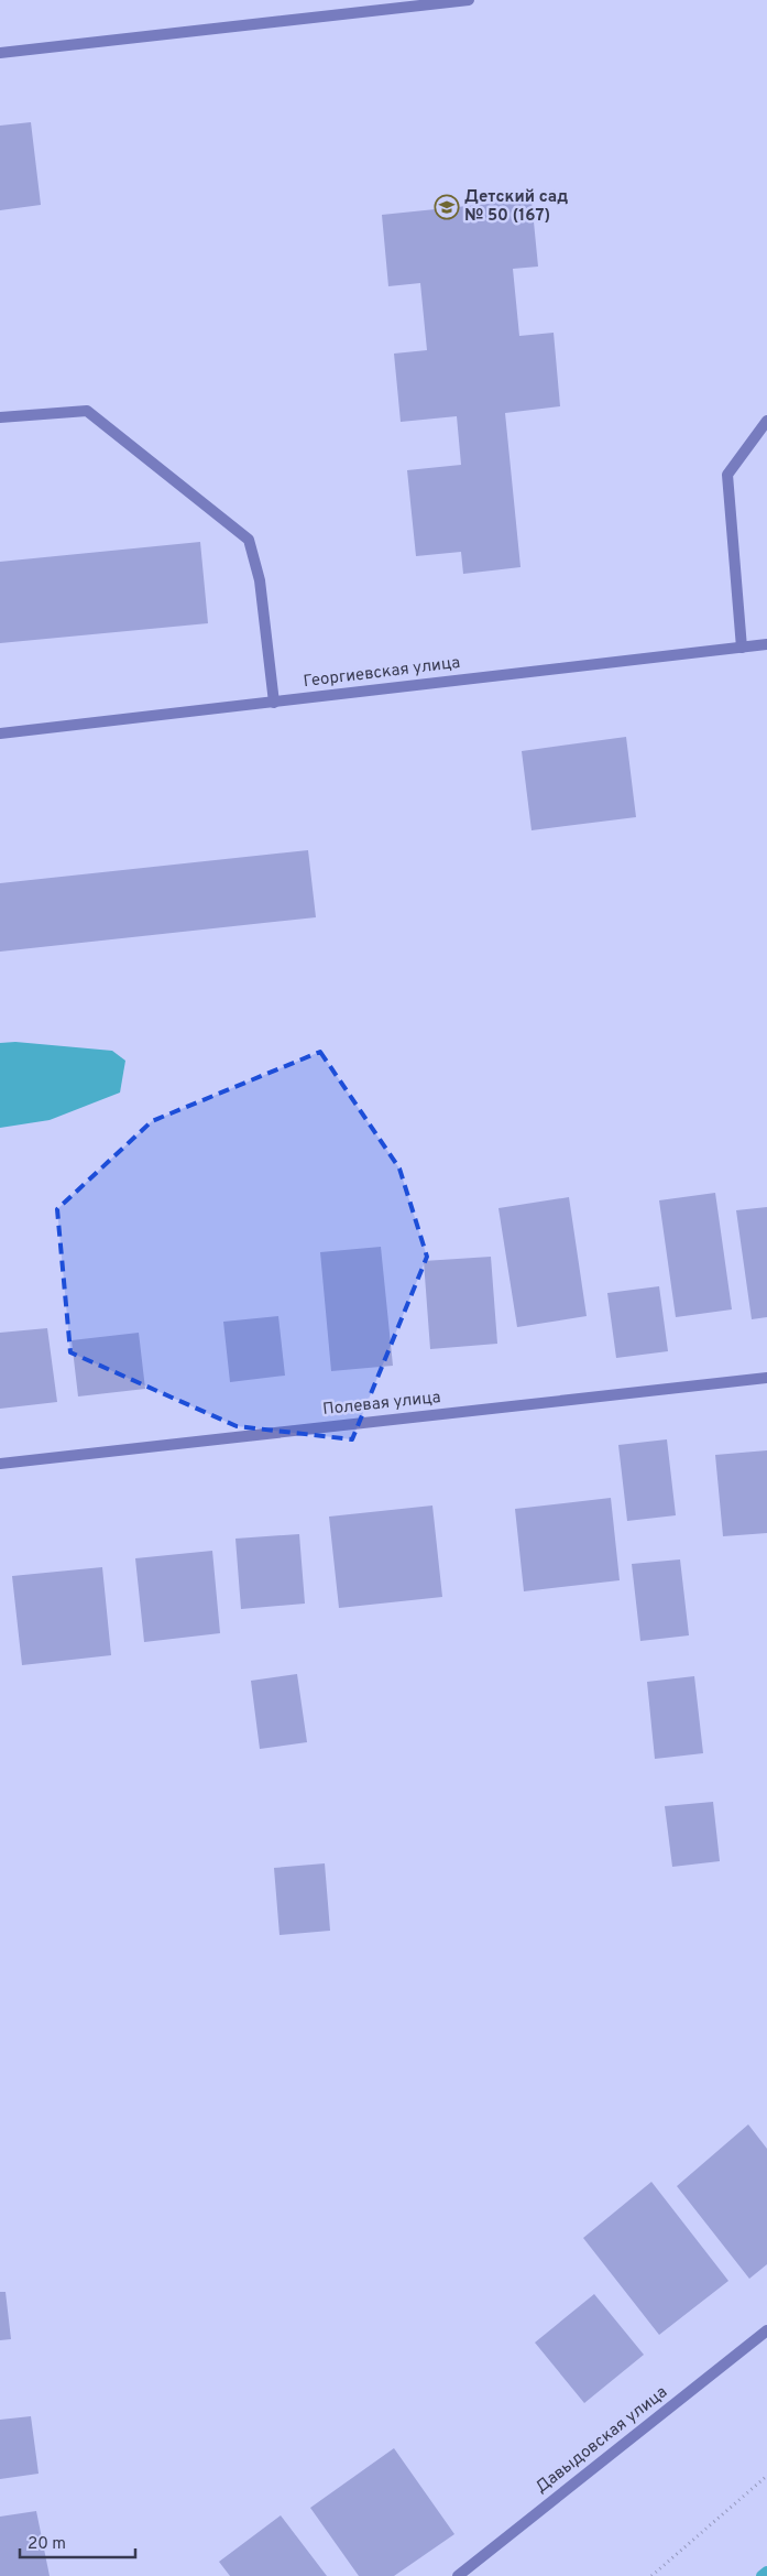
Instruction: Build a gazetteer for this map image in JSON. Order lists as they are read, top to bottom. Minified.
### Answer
{"streets":{"street":["Георгиевская улица","Полевая улица","Давыдовская улица"]},"places":{"school or university":["Детский сад № 50 (167)"]},"scale_bar":"20 m"}
